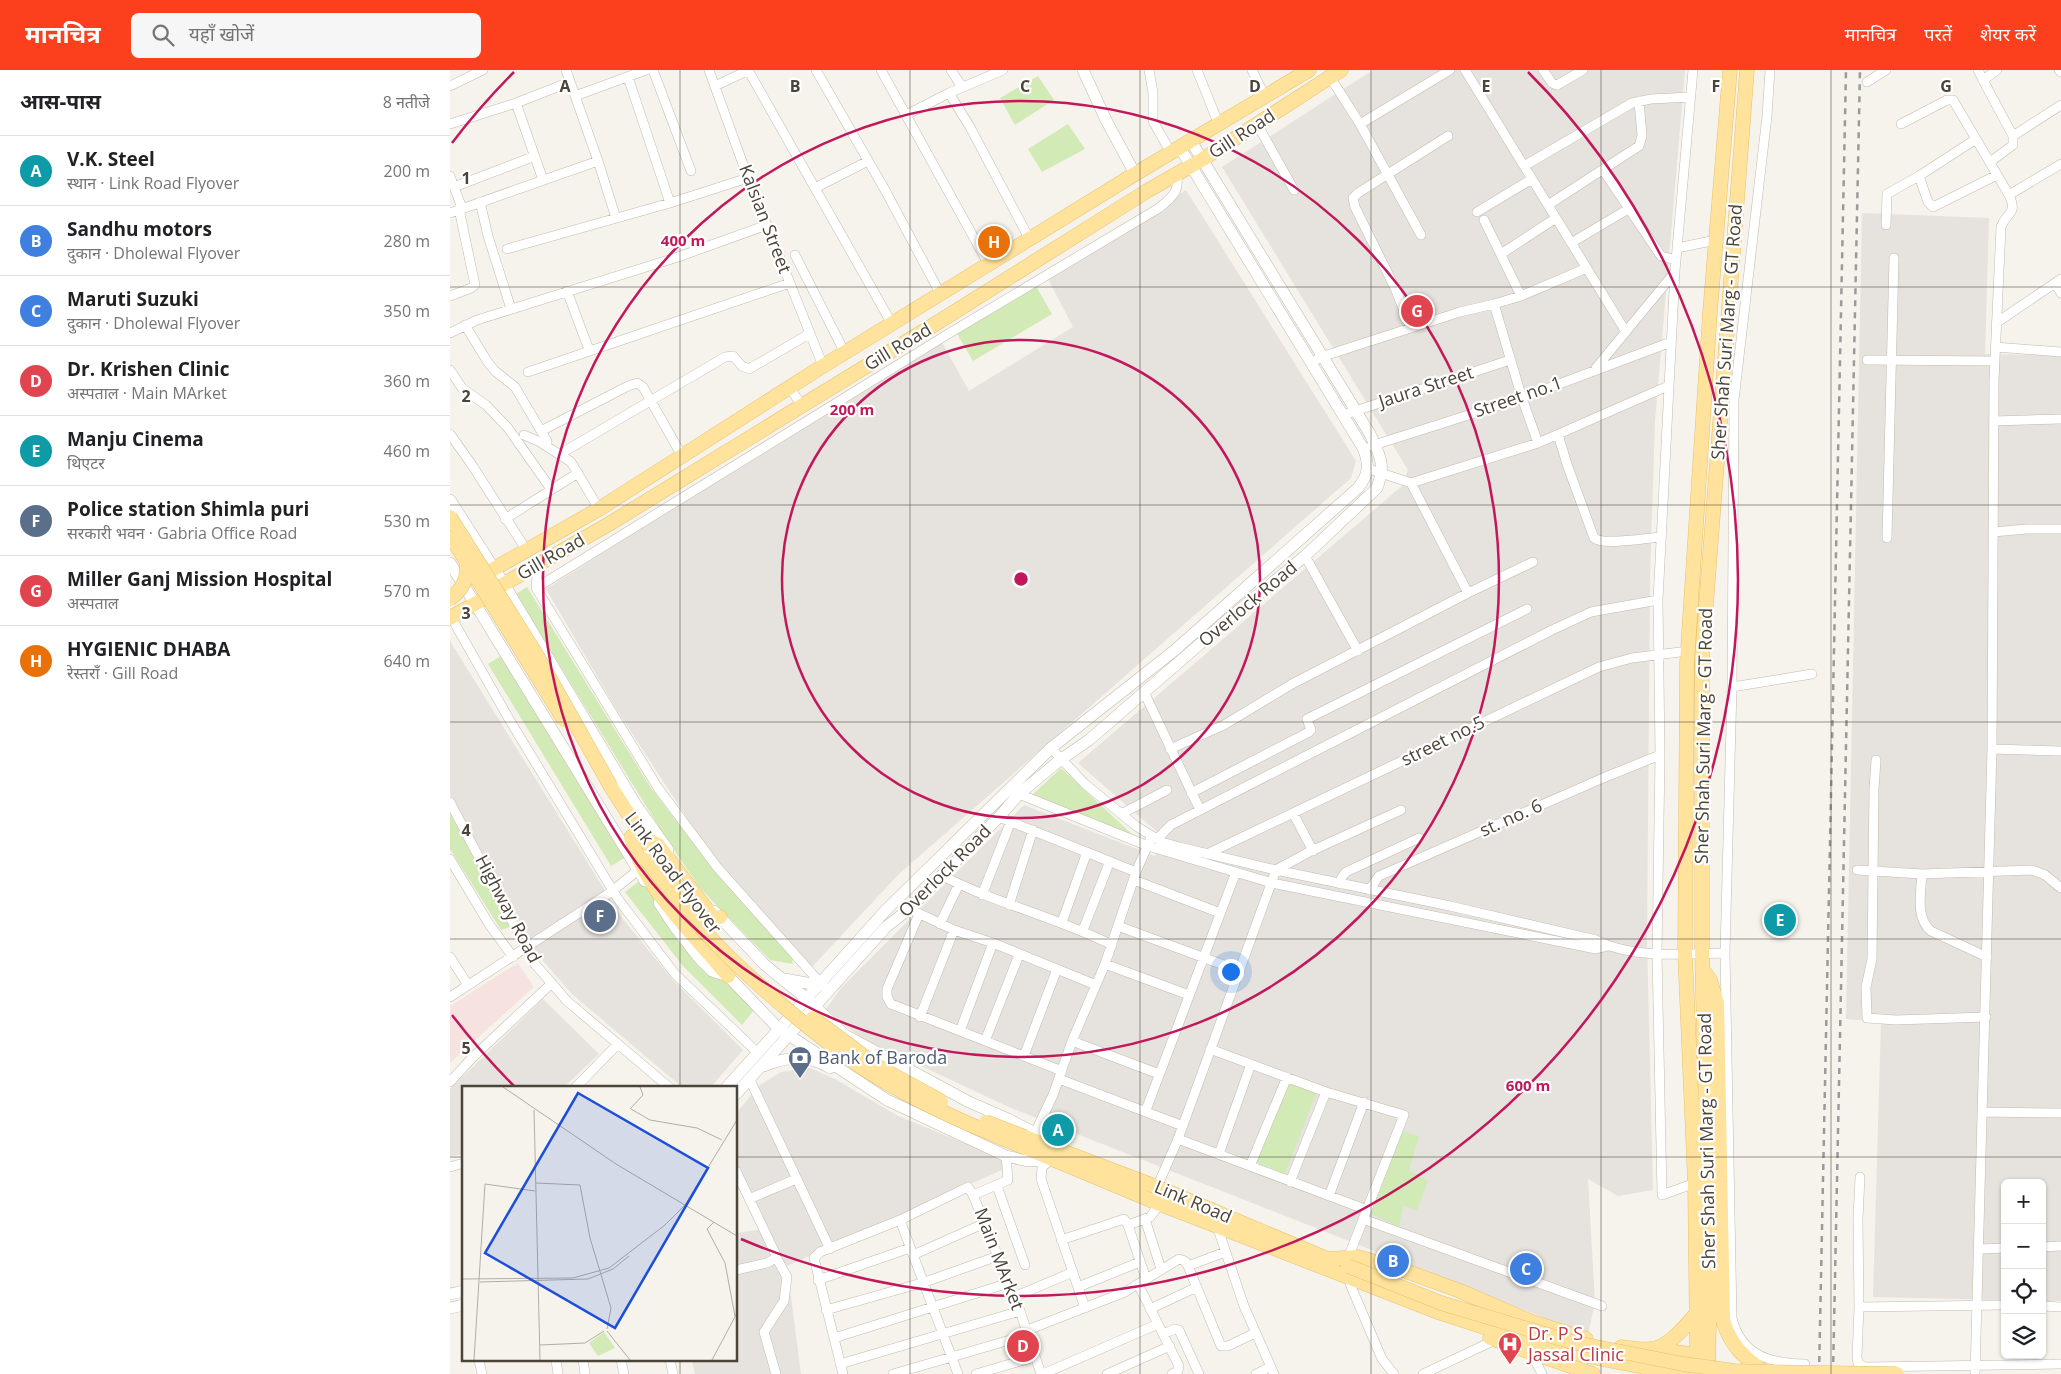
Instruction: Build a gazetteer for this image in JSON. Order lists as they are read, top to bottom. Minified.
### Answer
{"streets":{"main road":["Gill Road","Sher Shah Suri Marg - GT Road","Link Road Flyover","Link Road"],"street":["Kalsian Street","Jaura Street","Street no.1","Overlock Road","street no.5","st. no. 6","Highway Road","Main MArket"]},"crossings":[["Gill Road","Kalsian Street"],["Sher Shah Suri Marg - GT Road","street no.5"],["Link Road Flyover","Link Road"]],"places":{"bank":["Bank of Baroda"],"hospital":["Dr. P S Jassal Clinic"]},"page":{"header":"मानचित्र","search":"यहाँ खोजें","nav":["मानचित्र","परतें","शेयर करें"],"heading":["आस-पास","8 नतीजे"],"list":[{"mark":"A","name":"V.K. Steel","note":"स्थान · Link Road Flyover","value":"200 m"},{"mark":"B","name":"Sandhu motors","note":"दुकान · Dholewal Flyover","value":"280 m"},{"mark":"C","name":"Maruti Suzuki","note":"दुकान · Dholewal Flyover","value":"350 m"},{"mark":"D","name":"Dr. Krishen Clinic","note":"अस्पताल · Main MArket","value":"360 m"},{"mark":"E","name":"Manju Cinema","note":"थिएटर","value":"460 m"},{"mark":"F","name":"Police station Shimla puri","note":"सरकारी भवन · Gabria Office Road","value":"530 m"},{"mark":"G","name":"Miller Ganj Mission Hospital","note":"अस्पताल","value":"570 m"},{"mark":"H","name":"HYGIENIC DHABA","note":"रेस्तराँ · Gill Road","value":"640 m"}],"pins":["H","G","F","E","A","B","C","D"],"map_buttons":["+","−"]},"grid":{"columns":["A","B","C","D","E","F","G"],"rows":["1","2","3","4","5"]},"rings":["400 m","200 m","600 m"]}
